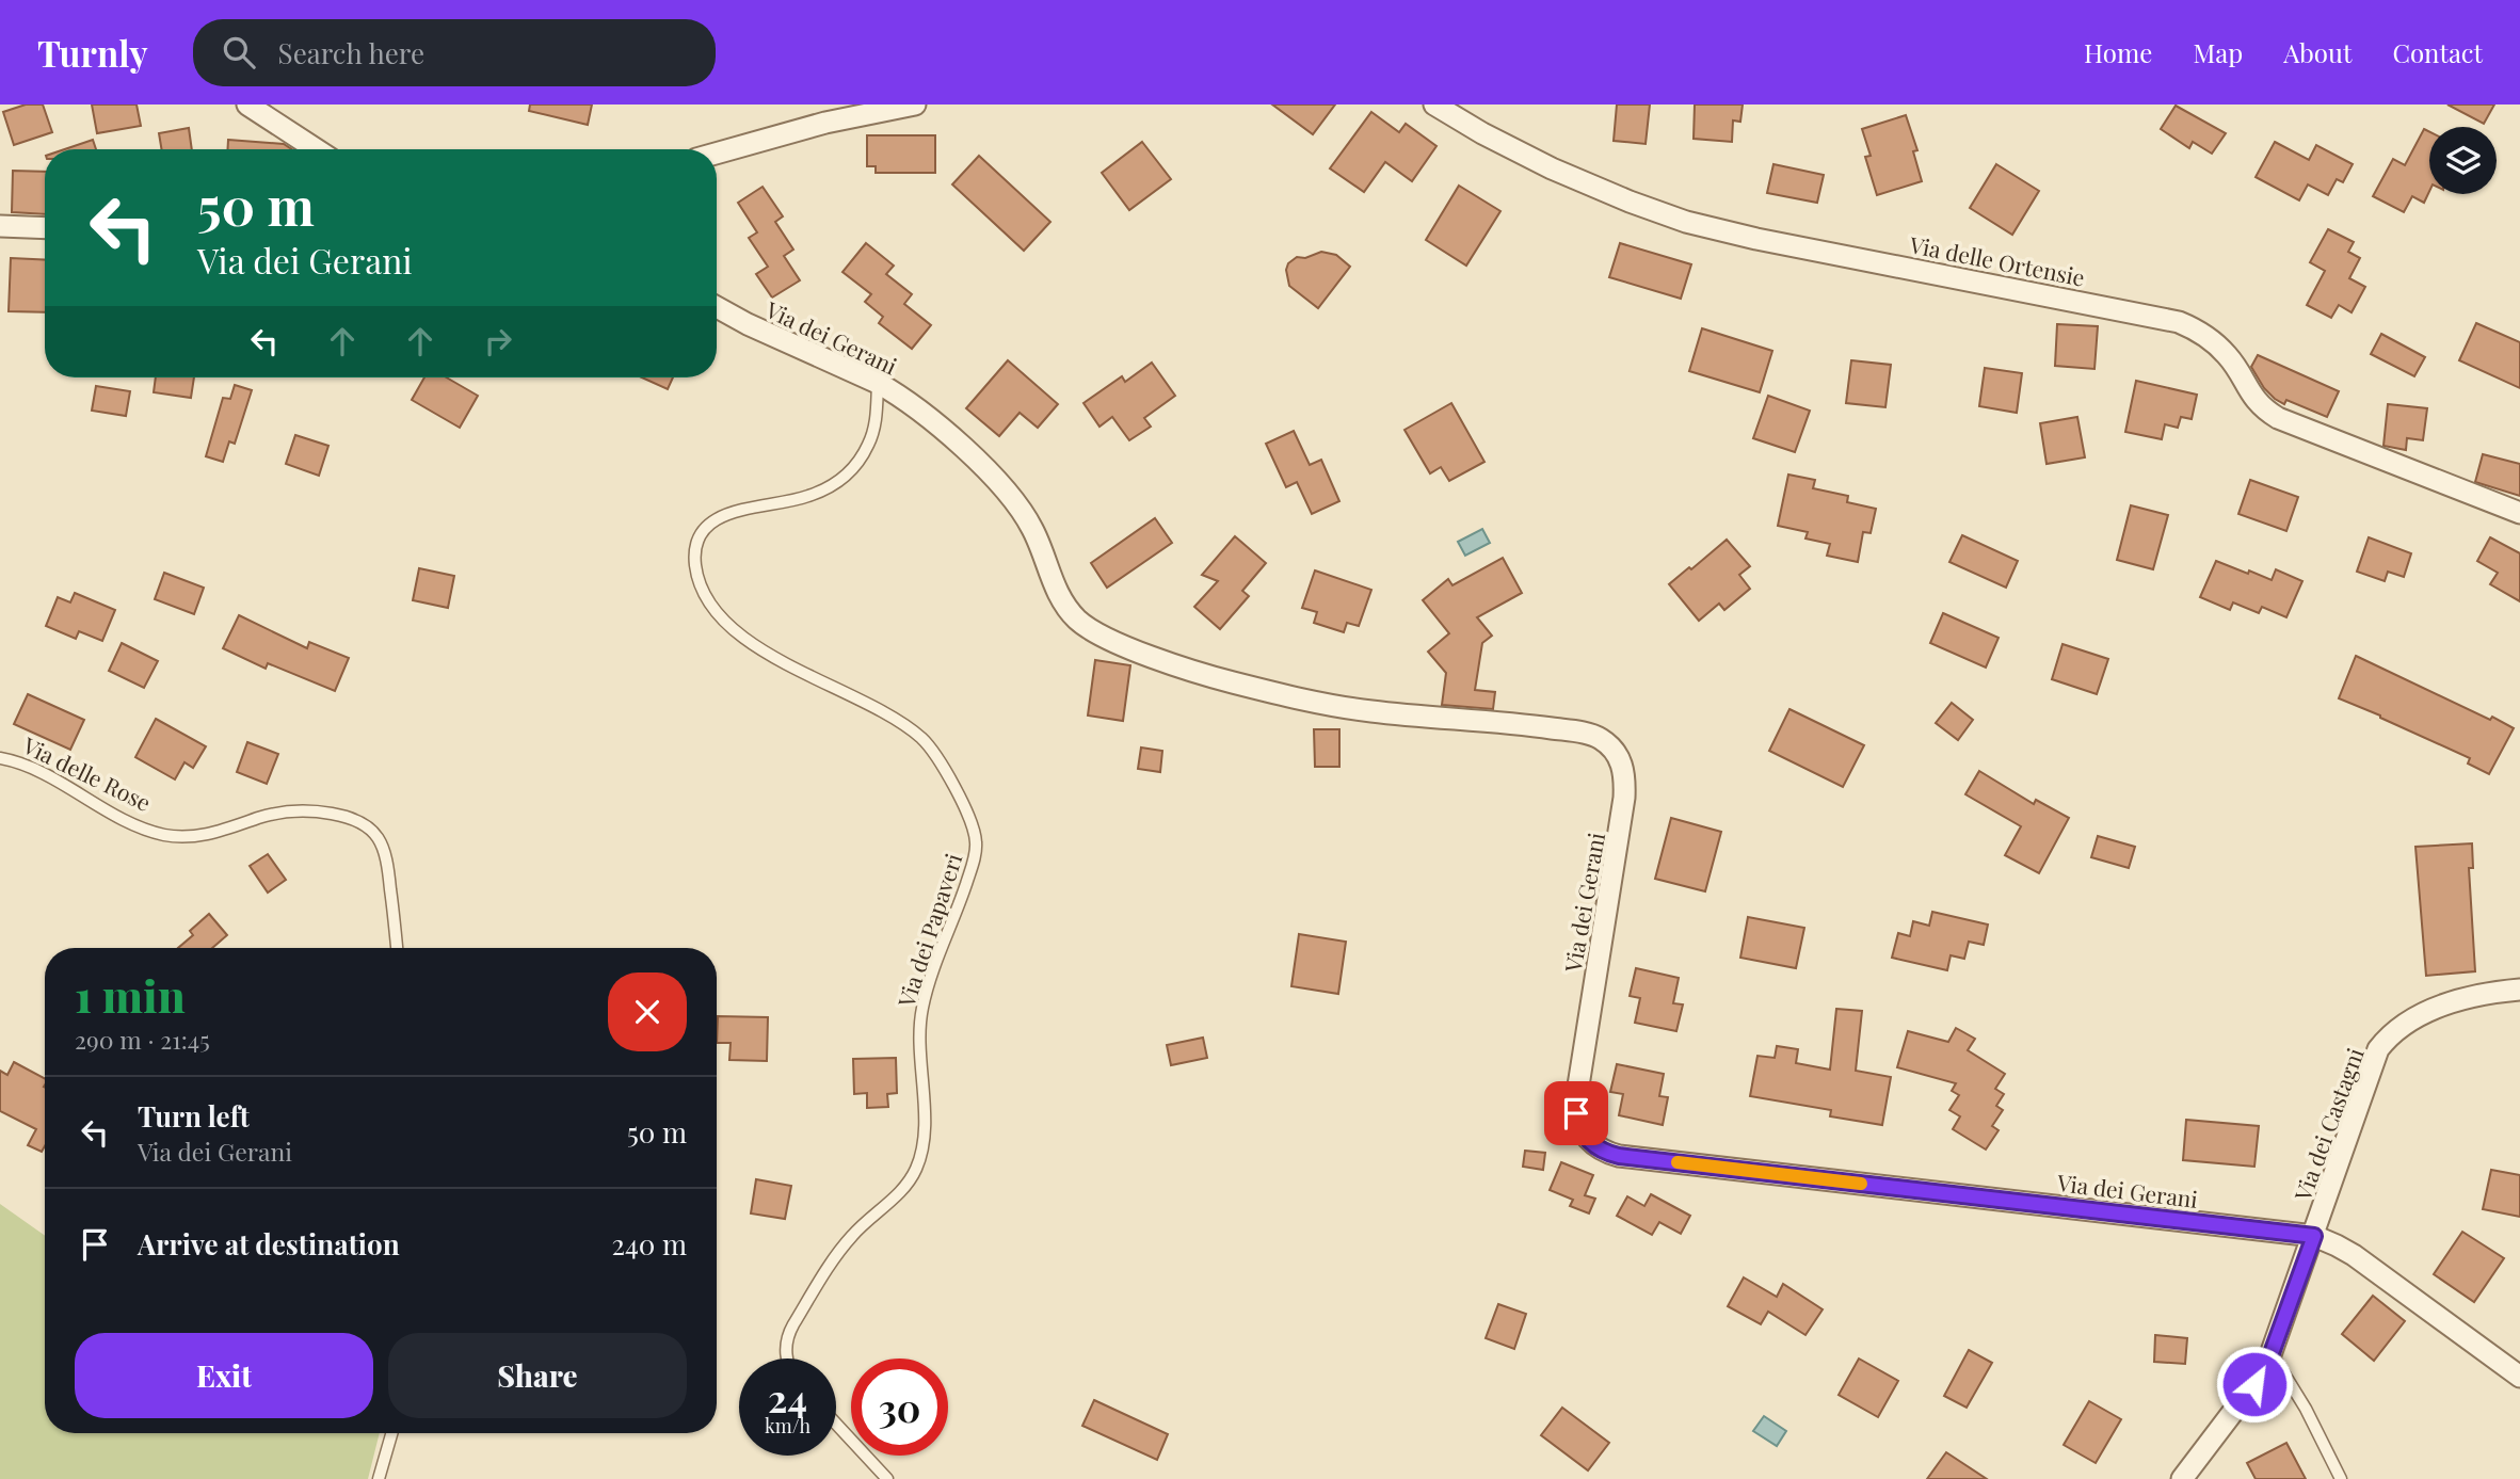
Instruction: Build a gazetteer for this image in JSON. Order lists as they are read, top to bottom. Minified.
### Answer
{"streets":{"street":["Via delle Ortensie","Via dei Gerani","Via dei Castagni"],"lane":["Via delle Rose","Via dei Papaveri"]},"crossings":[["Via dei Gerani","Via dei Papaveri"],["Via dei Gerani","Via dei Castagni"]],"page":{"header":"Turnly","search":"Search here","nav":["Home","Map","About","Contact"],"turn":["50 m","Via dei Gerani"],"heading":["1 min","290 m · 21:45"],"list":[{"name":"Turn left","note":"Via dei Gerani","value":"50 m"},{"name":"Arrive at destination","value":"240 m"}],"buttons":["Exit","Share"],"speed":"24 km/h","limit":"30"}}
